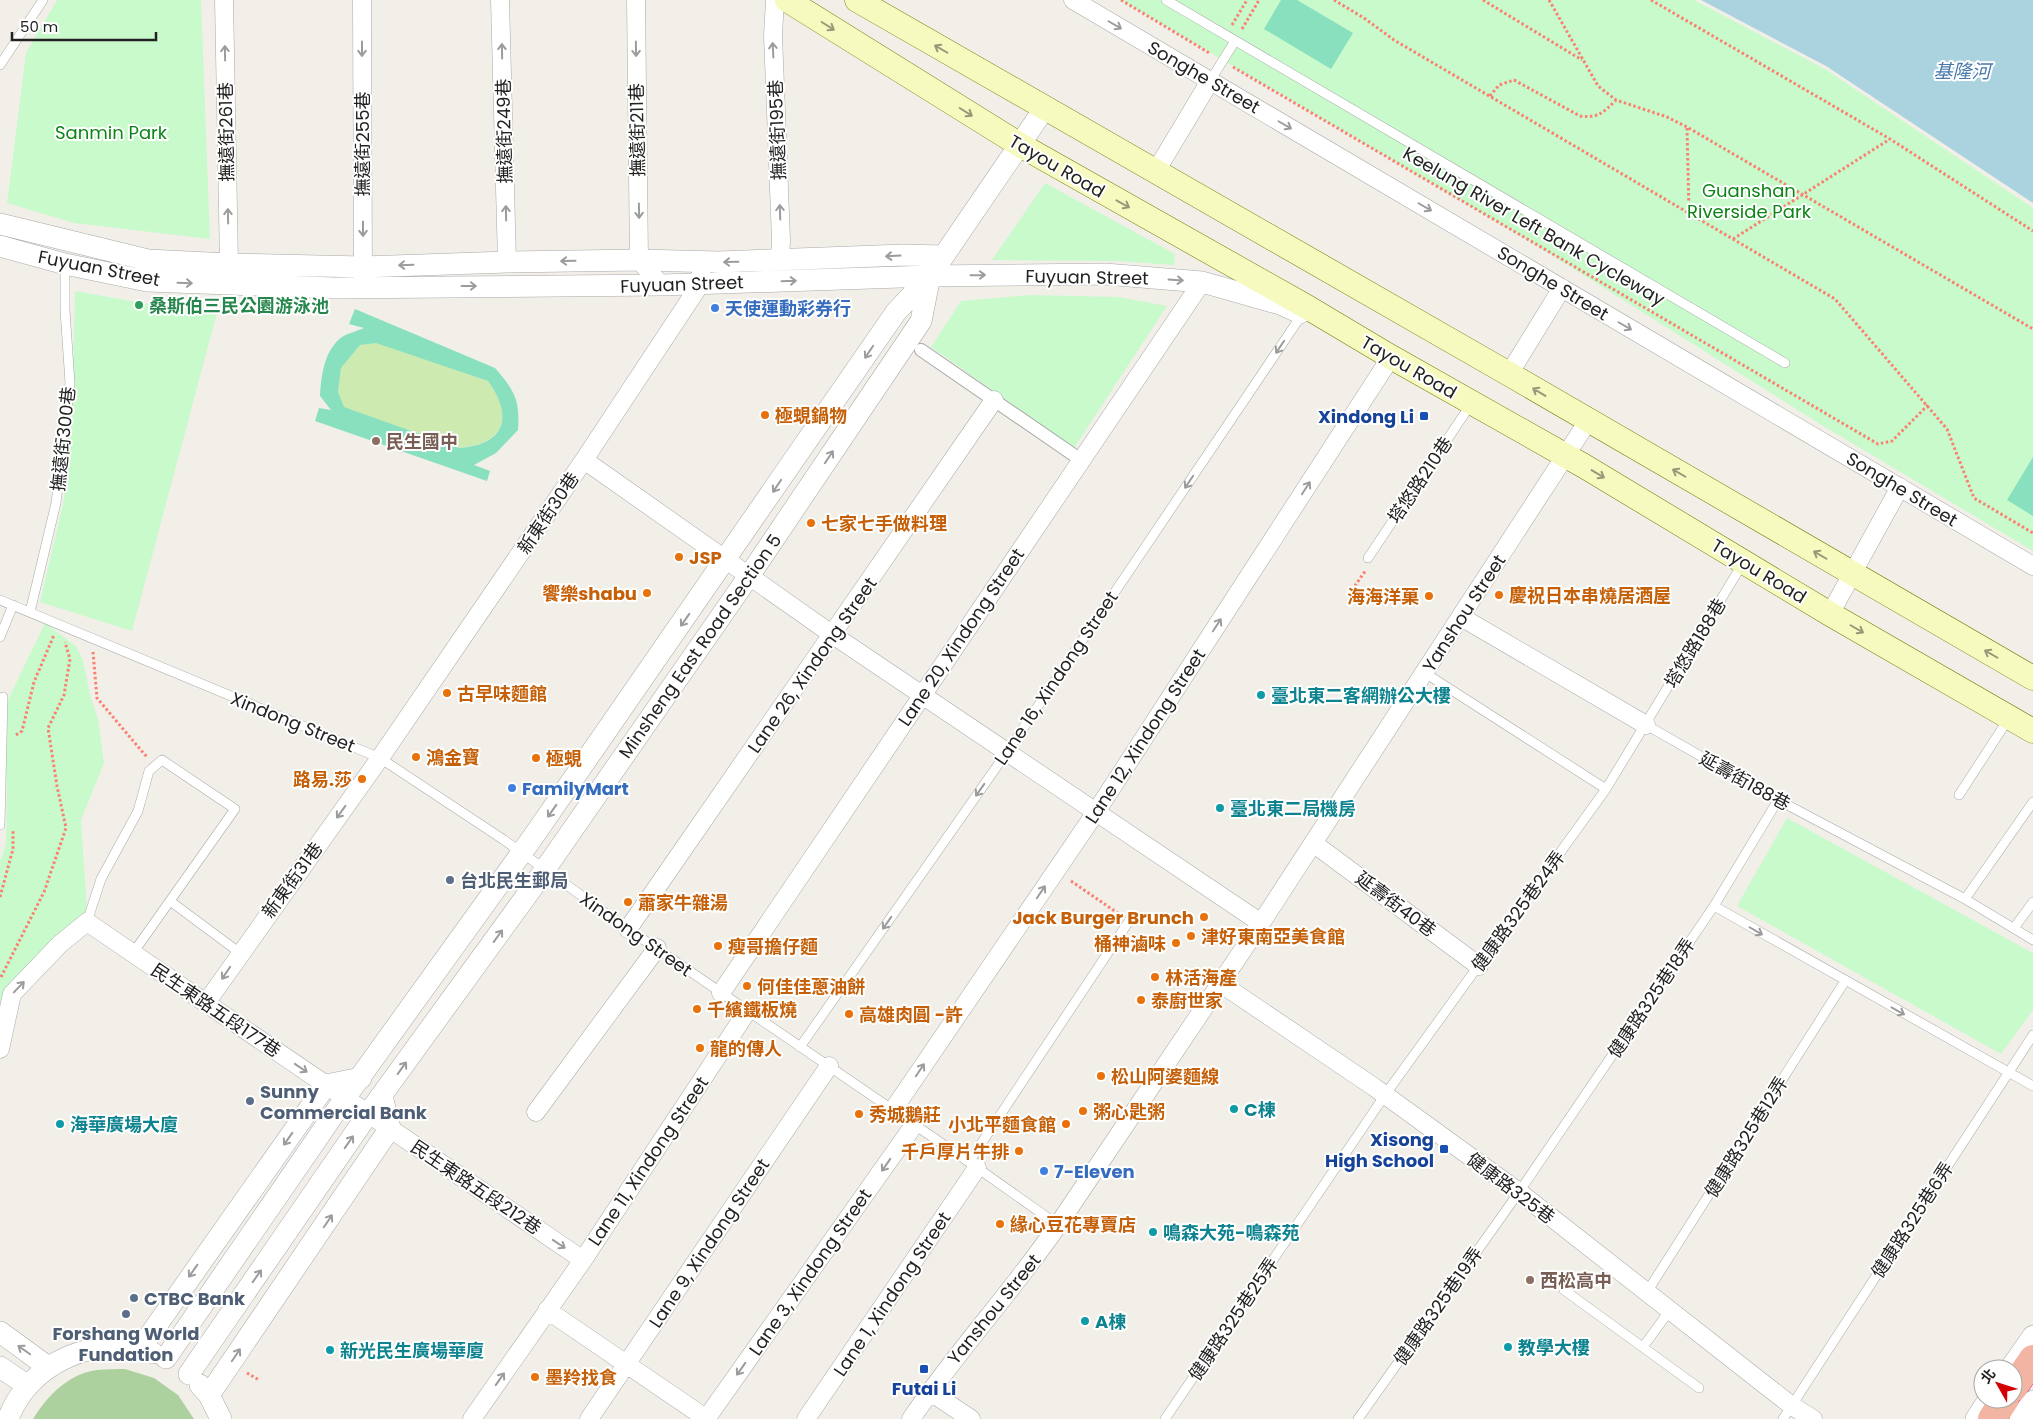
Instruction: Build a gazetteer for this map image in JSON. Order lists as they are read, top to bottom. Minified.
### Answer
{"streets":{"main road":["Tayou Road"],"street":["Songhe Street","撫遠街211巷","撫遠街195巷","撫遠街249巷","撫遠街261巷","撫遠街255巷","Fuyuan Street","新東街30巷","Yanshou Street","Lane 20, Xindong Street","Minsheng East Road Section 5","Lane 26, Xindong Street","Lane 12, Xindong Street","延壽街188巷","新東街31巷","延壽街40巷","民生東路五段177巷","Lane 11, Xindong Street","民生東路五段212巷","健康路325巷","Lane 9, Xindong Street","Lane 3, Xindong Street","Lane 1, Xindong Street"],"lane":["撫遠街300巷","塔悠路210巷","塔悠路188巷","Lane 16, Xindong Street","Xindong Street","健康路325巷24弄","健康路325巷18弄","健康路325巷12弄","健康路325巷6弄","健康路325巷19弄","健康路325巷25弄"],"path":["Keelung River Left Bank Cycleway"]},"crossings":[["撫遠街211巷","Fuyuan Street"],["撫遠街195巷","Fuyuan Street"],["撫遠街249巷","Fuyuan Street"],["撫遠街261巷","Fuyuan Street"],["撫遠街255巷","Fuyuan Street"],["Tayou Road","Fuyuan Street"],["Tayou Road","塔悠路210巷"],["Tayou Road","Yanshou Street"],["Tayou Road","塔悠路188巷"],["Tayou Road","Minsheng East Road Section 5"],["Tayou Road","Lane 16, Xindong Street"],["Tayou Road","Lane 12, Xindong Street"],["Fuyuan Street","撫遠街300巷"],["Fuyuan Street","新東街30巷"],["Fuyuan Street","Lane 20, Xindong Street"],["Fuyuan Street","Minsheng East Road Section 5"],["Fuyuan Street","Lane 16, Xindong Street"],["撫遠街300巷","Xindong Street"],["新東街30巷","Xindong Street"],["新東街30巷","新東街31巷"],["Yanshou Street","Xindong Street"],["Yanshou Street","延壽街188巷"],["Yanshou Street","延壽街40巷"],["Yanshou Street","健康路325巷"],["Lane 20, Xindong Street","Xindong Street"],["塔悠路188巷","延壽街188巷"],["塔悠路188巷","健康路325巷24弄"],["Minsheng East Road Section 5","Xindong Street"],["Minsheng East Road Section 5","民生東路五段177巷"],["Minsheng East Road Section 5","民生東路五段212巷"],["Lane 26, Xindong Street","Xindong Street"],["Lane 16, Xindong Street","Xindong Street"],["Xindong Street","Lane 12, Xindong Street"],["Xindong Street","新東街31巷"],["Xindong Street","Lane 11, Xindong Street"],["Xindong Street","Lane 9, Xindong Street"],["Xindong Street","Lane 3, Xindong Street"],["Xindong Street","Lane 1, Xindong Street"],["延壽街188巷","健康路325巷24弄"],["延壽街188巷","健康路325巷18弄"],["新東街31巷","民生東路五段177巷"],["延壽街40巷","健康路325巷24弄"],["健康路325巷24弄","健康路325巷"],["健康路325巷24弄","健康路325巷25弄"],["健康路325巷18弄","健康路325巷"],["健康路325巷18弄","健康路325巷19弄"],["民生東路五段177巷","民生東路五段212巷"],["健康路325巷12弄","健康路325巷"],["Lane 11, Xindong Street","民生東路五段212巷"],["健康路325巷","健康路325巷6弄"],["健康路325巷","健康路325巷19弄"],["健康路325巷","健康路325巷25弄"]],"one_way":["Songhe Street","撫遠街211巷","撫遠街195巷","撫遠街249巷","撫遠街261巷","撫遠街255巷","Lane 16, Xindong Street","Lane 12, Xindong Street","新東街31巷","民生東路五段177巷","民生東路五段212巷","Lane 3, Xindong Street"],"water":["基隆河"],"parks":["Sanmin Park","Guanshan Riverside Park"],"places":{"other":["桑斯伯三民公園游泳池","天使運動彩券行","極蜆鍋物","民生國中","七家七手做料理","JSP","饗樂shabu","慶祝日本串燒居酒屋","海海洋菓","古早味麵館","臺北東二客網辦公大樓","鴻金寶","極蜆","路易.莎","FamilyMart","臺北東二局機房","台北民生郵局","蕭家牛雜湯","Jack Burger Brunch","津好東南亞美食館","桶神滷味","瘦哥擔仔麵","林活海產","何佳佳蔥油餅","泰廚世家","千繽鐵板燒","高雄肉圓 -許","龍的傳人","松山阿婆麵線","Sunny Commercial Bank","C棟","粥心匙粥","秀城鵝莊","海華廣場大廈","小北平麵食館","千戶厚片牛排","7-Eleven","緣心豆花專賣店","鳴森大苑-鳴森苑","西松高中","CTBC Bank","Forshang World Fundation","A棟","教學大樓","新光民生廣場華廈","墨羚找食"],"transit":["Xindong Li","Xisong High School","Futai Li"]},"scale_bar":"50 m","north":"top left"}
